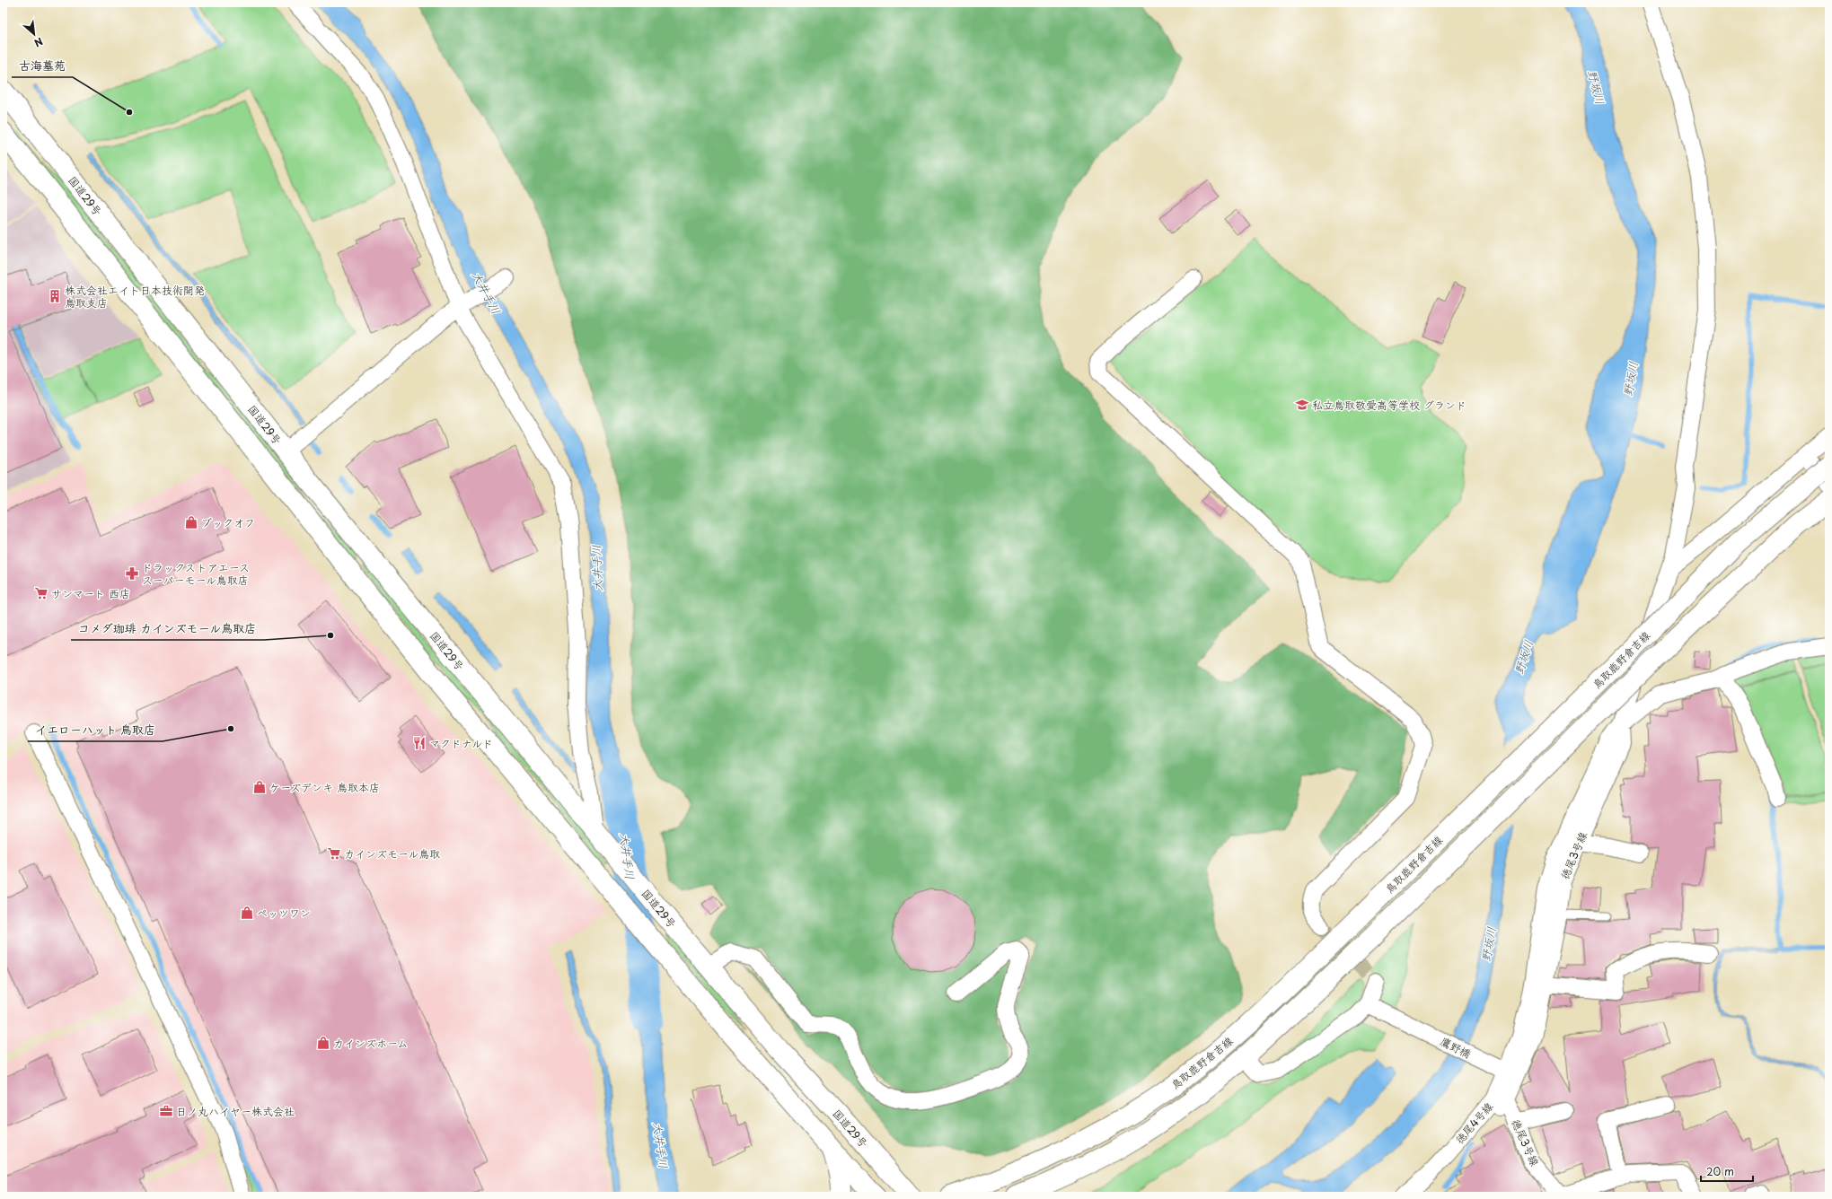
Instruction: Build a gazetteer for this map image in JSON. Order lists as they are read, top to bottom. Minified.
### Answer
{"streets":{"main road":["国道29号","鳥取鹿野倉吉線"],"street":["徳尾3号線","鷹野橋","徳尾4号線"]},"crossings":[["徳尾3号線","徳尾4号線"]],"water":["野坂川","大井手川"],"places":{"other":["古海墓苑","コメダ珈琲 カインズモール鳥取店","イエローハット 鳥取店"],"building":["株式会社エイト日本技術開発 鳥取支店"],"school or university":["私立鳥取敬愛高等学校 グランド"],"shop":["ブックオフ","ケーズデンキ 鳥取本店","ペッツワン","カインズホーム"],"pharmacy":["ドラックストアエース スーパーモール鳥取店"],"supermarket":["サンマート 西店","カインズモール鳥取"],"restaurant":["マクドナルド"],"office":["日ノ丸ハイヤー株式会社"]},"scale_bar":"20 m","north":"bottom right"}
